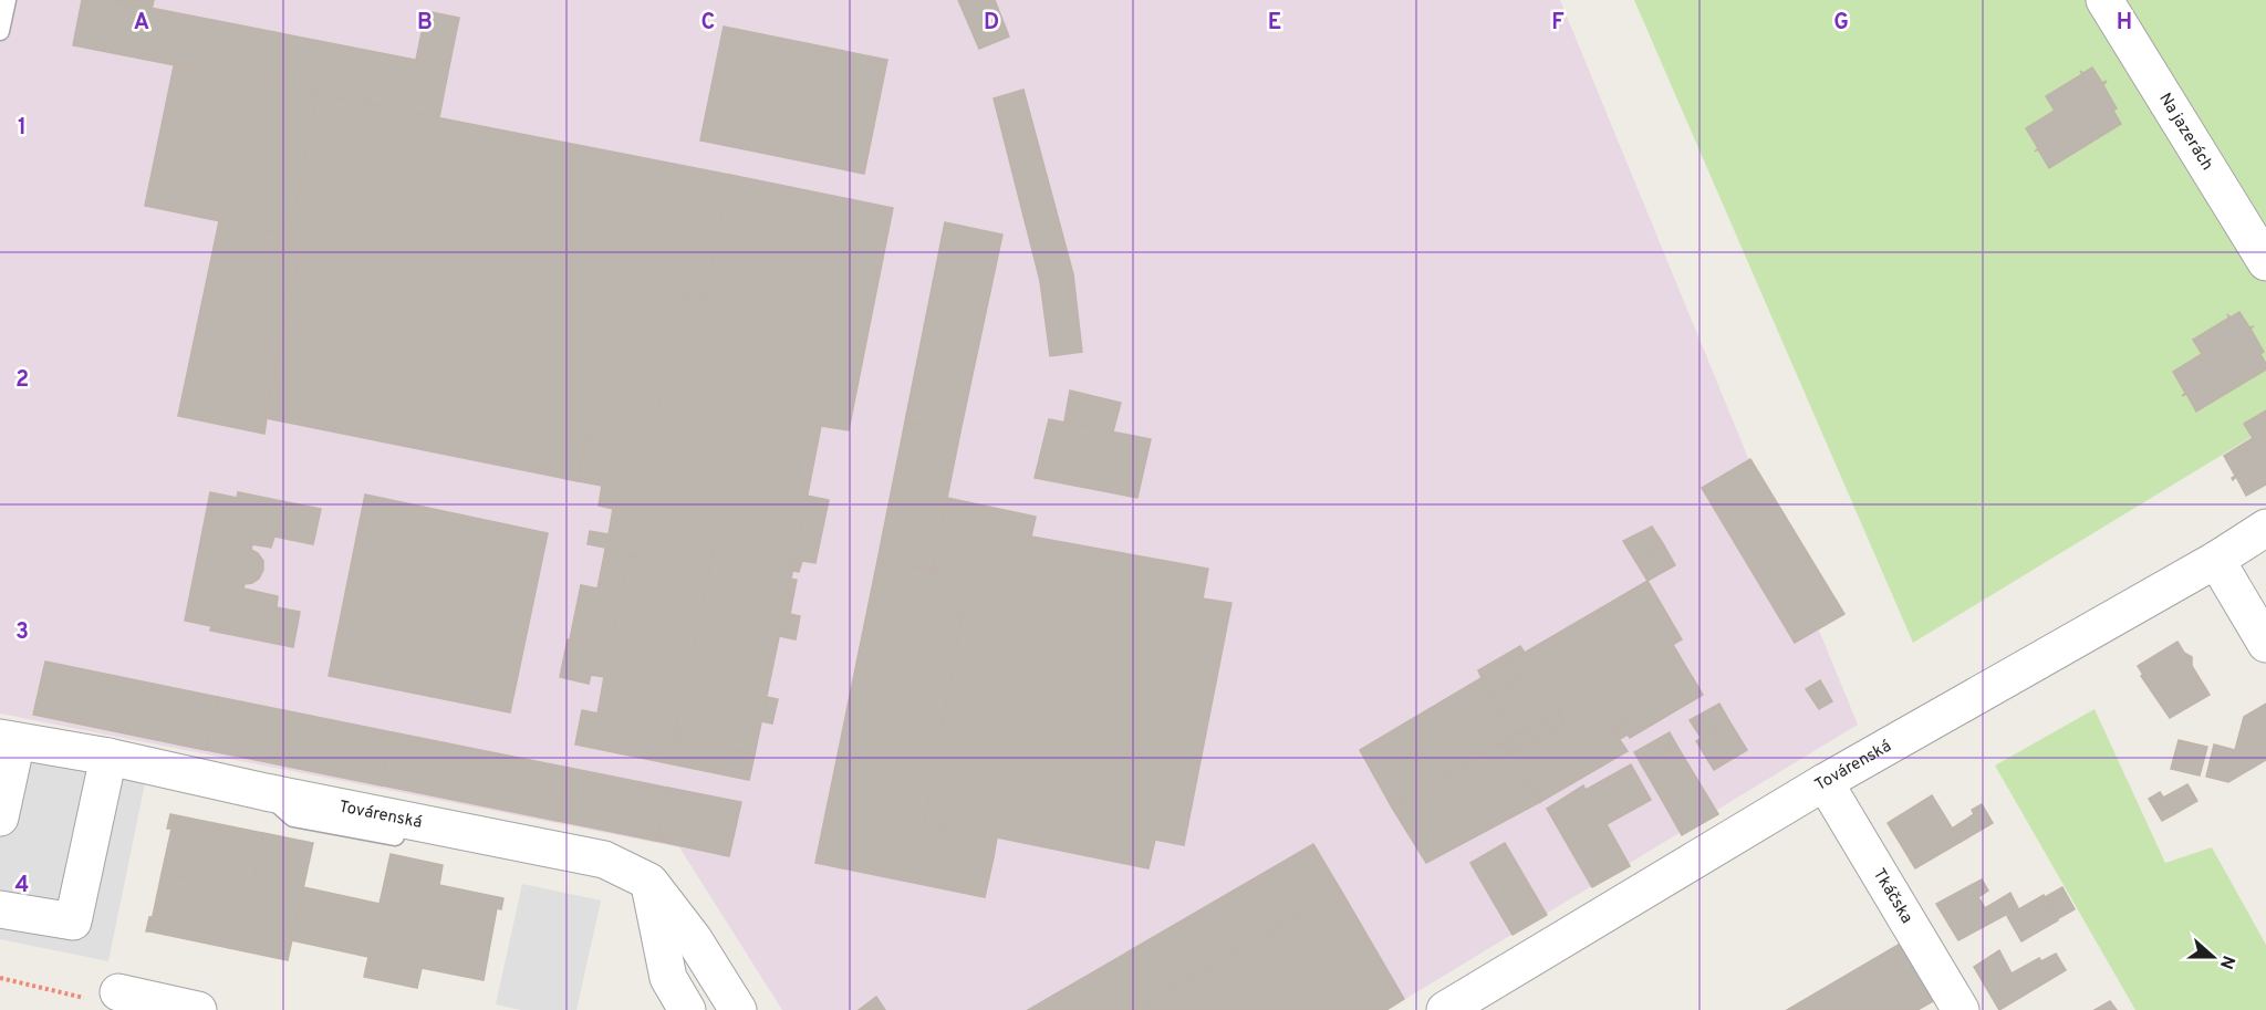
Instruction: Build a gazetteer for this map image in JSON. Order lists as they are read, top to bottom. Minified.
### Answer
{"streets":{"street":["Na jazerách","Továrenská","Tkáčska"]},"crossings":[["Továrenská","Tkáčska"]],"north":"right","grid":{"columns":["A","B","C","D","E","F","G","H"],"rows":["1","2","3","4"]}}
